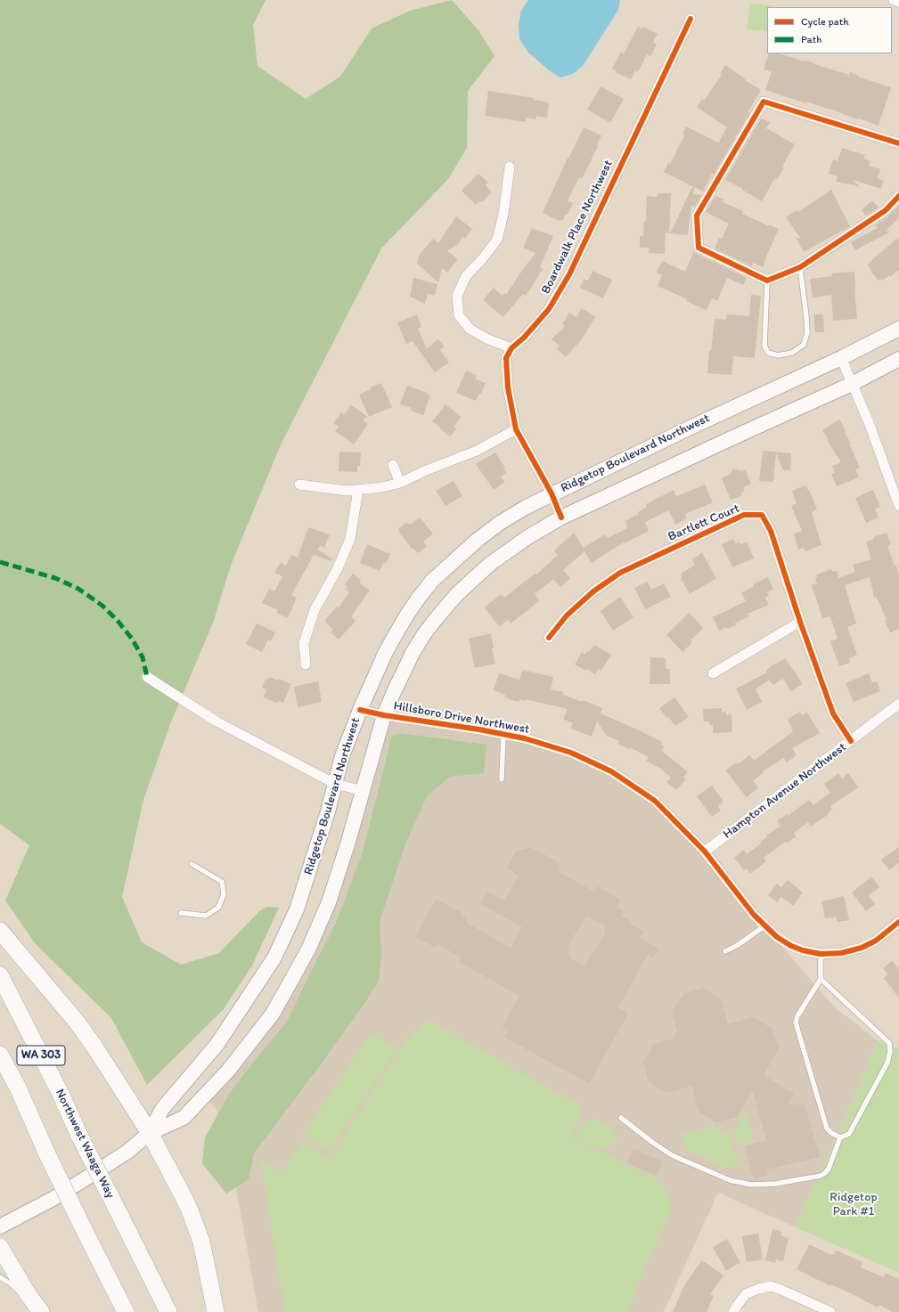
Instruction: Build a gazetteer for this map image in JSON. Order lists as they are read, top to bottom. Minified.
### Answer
{"streets":{"highway":["WA 303","Northwest Waaga Way"],"main road":["Ridgetop Boulevard Northwest"],"street":["Boardwalk Place Northwest","Bartlett Court","Hillsboro Drive Northwest","Hampton Avenue Northwest"]},"crossings":[["Ridgetop Boulevard Northwest","Hillsboro Drive Northwest"],["Bartlett Court","Hampton Avenue Northwest"],["Hillsboro Drive Northwest","Hampton Avenue Northwest"]],"parks":["Ridgetop Park #1"],"legend":["Cycle path","Path"]}
